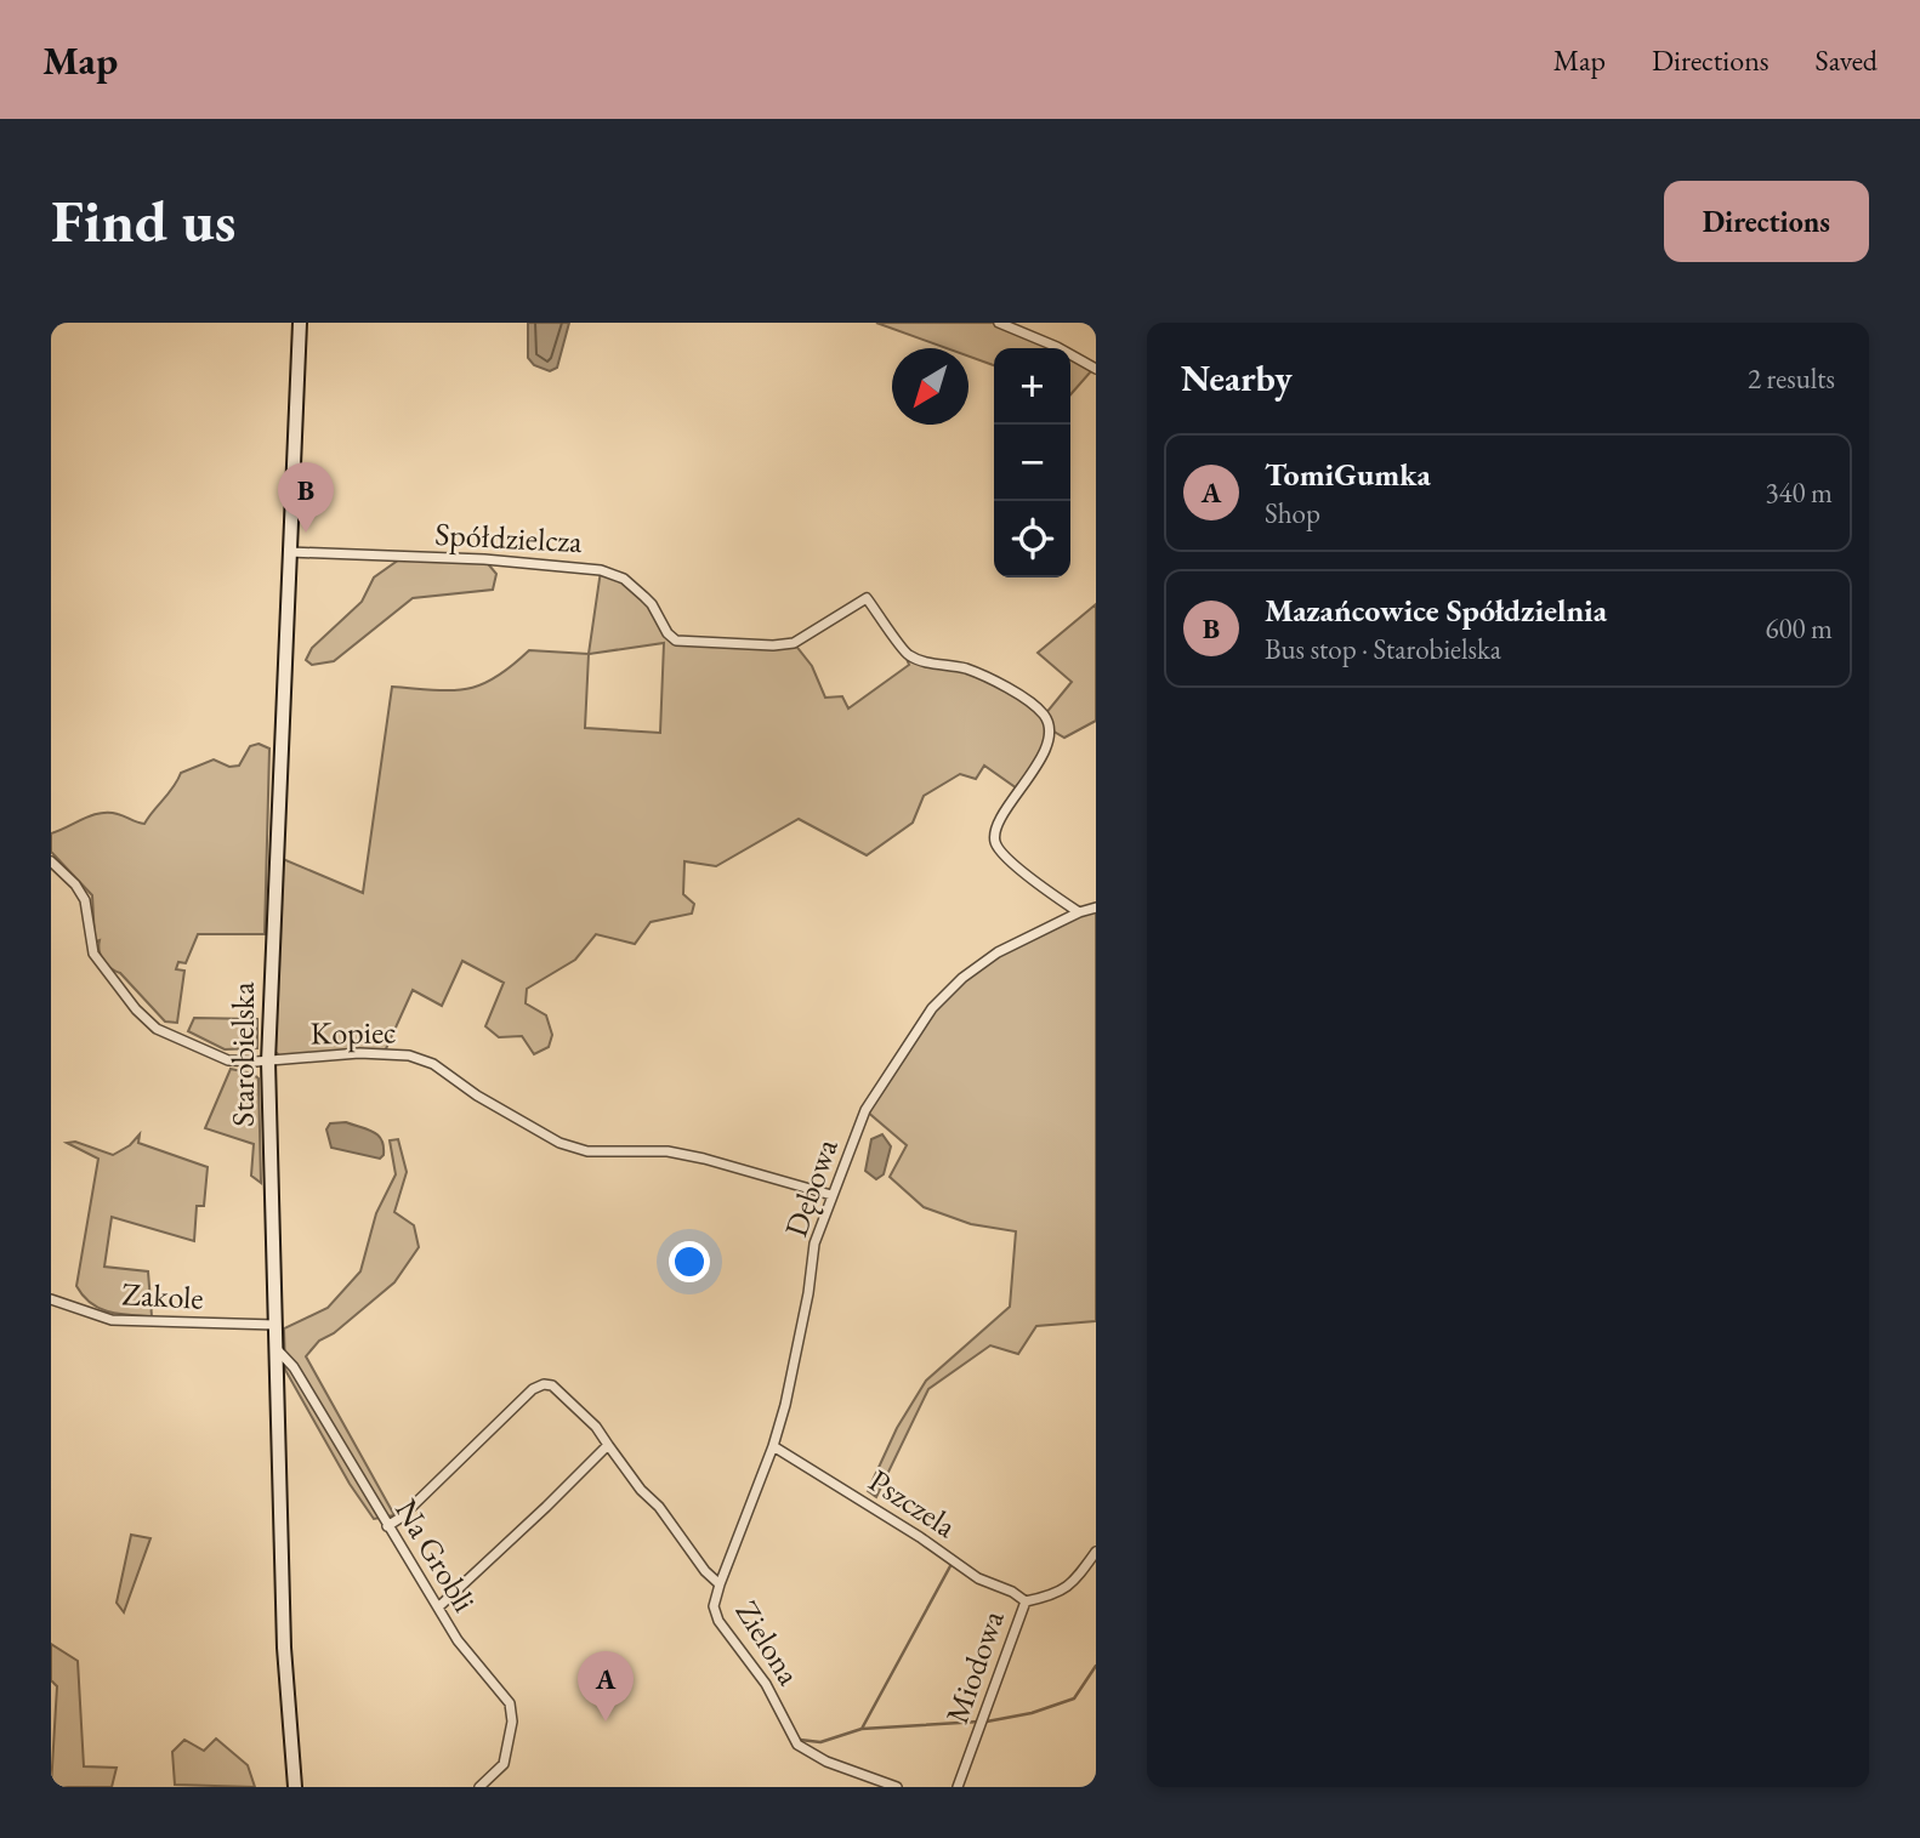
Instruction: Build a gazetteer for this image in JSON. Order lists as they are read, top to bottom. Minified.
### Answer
{"streets":{"street":["Spółdzielcza","Kopiec","Starobielska","Dębowa","Zakole","Pszczela","Na Grobli","Zielona","Miodowa"]},"crossings":[["Spółdzielcza","Starobielska"],["Spółdzielcza","Dębowa"],["Kopiec","Starobielska"],["Kopiec","Dębowa"],["Starobielska","Zakole"],["Starobielska","Na Grobli"],["Dębowa","Pszczela"],["Dębowa","Zielona"],["Pszczela","Miodowa"],["Na Grobli","Zielona"]],"north":"bottom left","page":{"header":"Map","nav":["Map","Directions","Saved"],"buttons":"Directions","title":"Find us","heading":["Nearby","2 results"],"map_buttons":["+","−"],"list":[{"mark":"A","name":"TomiGumka","note":"Shop","value":"340 m"},{"mark":"B","name":"Mazańcowice Spółdzielnia","note":"Bus stop · Starobielska","value":"600 m"}],"pins":["B","A"]}}
